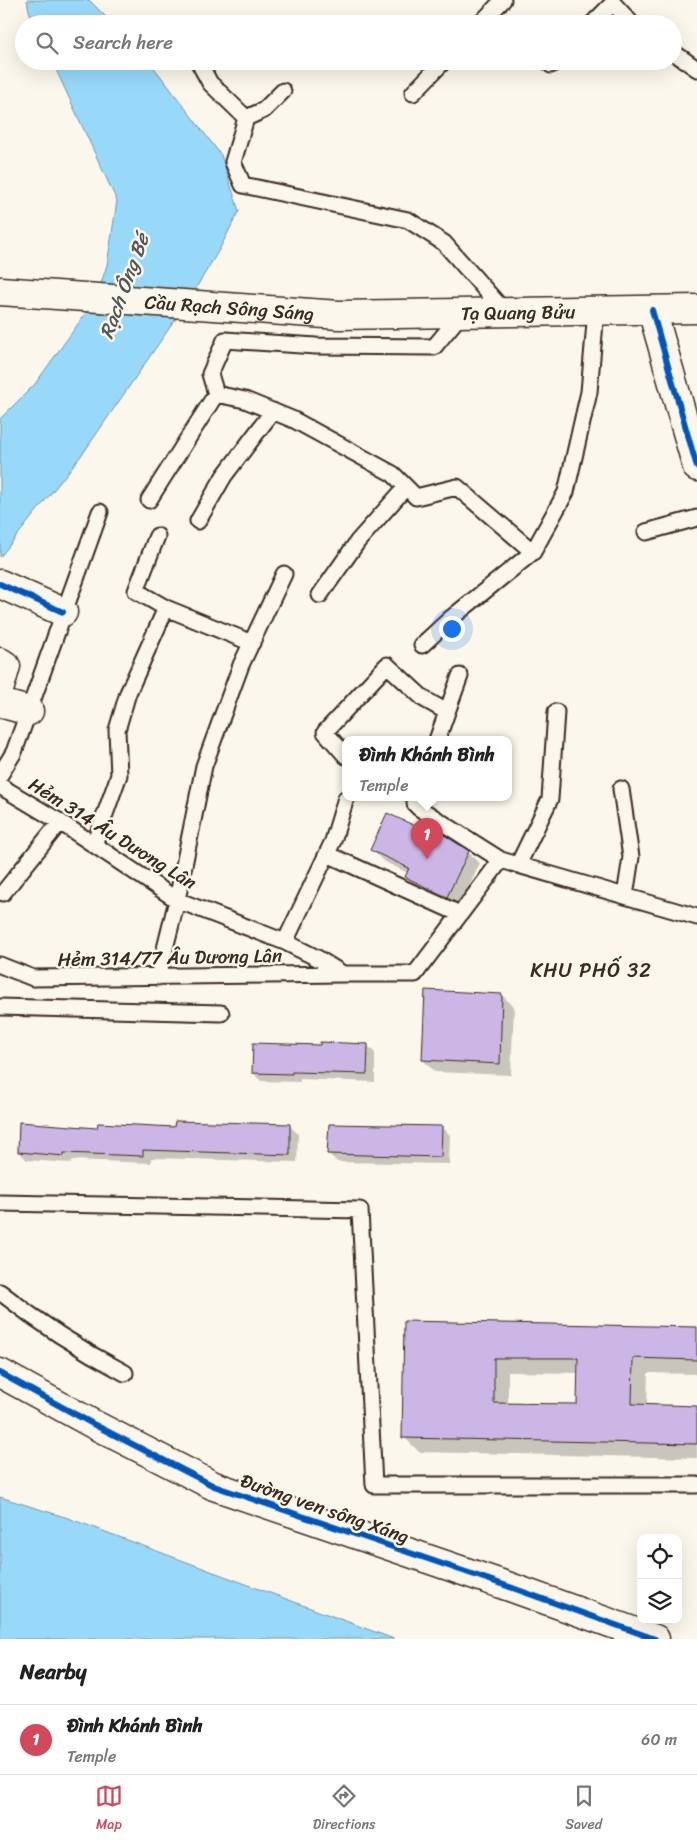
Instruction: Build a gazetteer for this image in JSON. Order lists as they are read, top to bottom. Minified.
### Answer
{"streets":{"street":["Cầu Rạch Sông Sáng","Tạ Quang Bửu","Đường ven sông Xáng"],"lane":["Hẻm 314 Âu Dương Lân","Hẻm 314/77 Âu Dương Lân"]},"crossings":[["Cầu Rạch Sông Sáng","Tạ Quang Bửu"],["Hẻm 314 Âu Dương Lân","Hẻm 314/77 Âu Dương Lân"]],"districts":["KHU PHỐ 32"],"water":["Rạch Ông Bé"],"page":{"search":"Search here","popup":["Đình Khánh Bình","Temple"],"pins":"1","heading":"Nearby","list":[{"mark":"1","name":"Đình Khánh Bình","note":"Temple","value":"60 m"}],"nav":["Map","Directions","Saved"]}}
